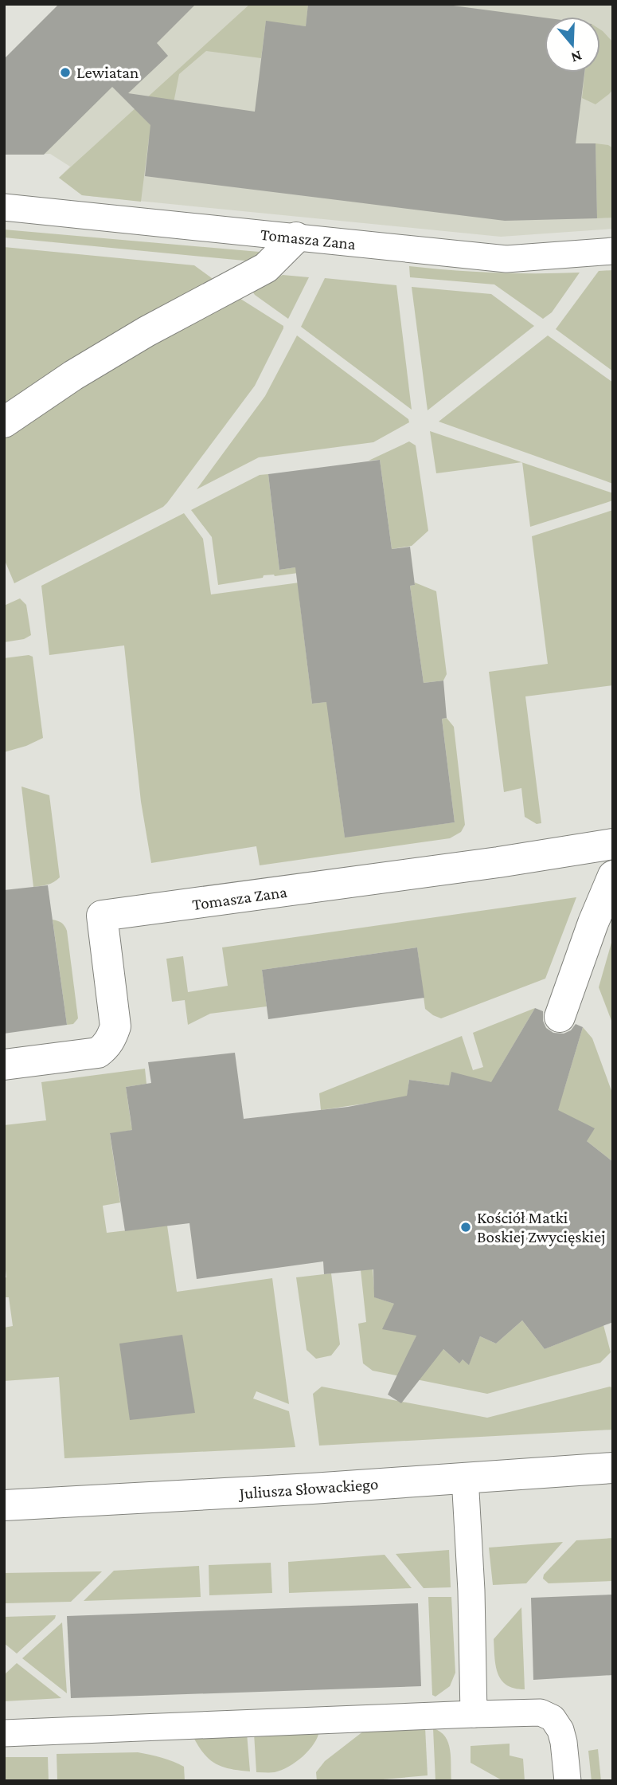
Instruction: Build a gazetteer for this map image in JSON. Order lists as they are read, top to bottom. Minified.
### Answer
{"streets":{"street":["Tomasza Zana","Juliusza Słowackiego"]},"places":["Lewiatan","Kościół Matki Boskiej Zwycięskiej"],"north":"bottom"}
